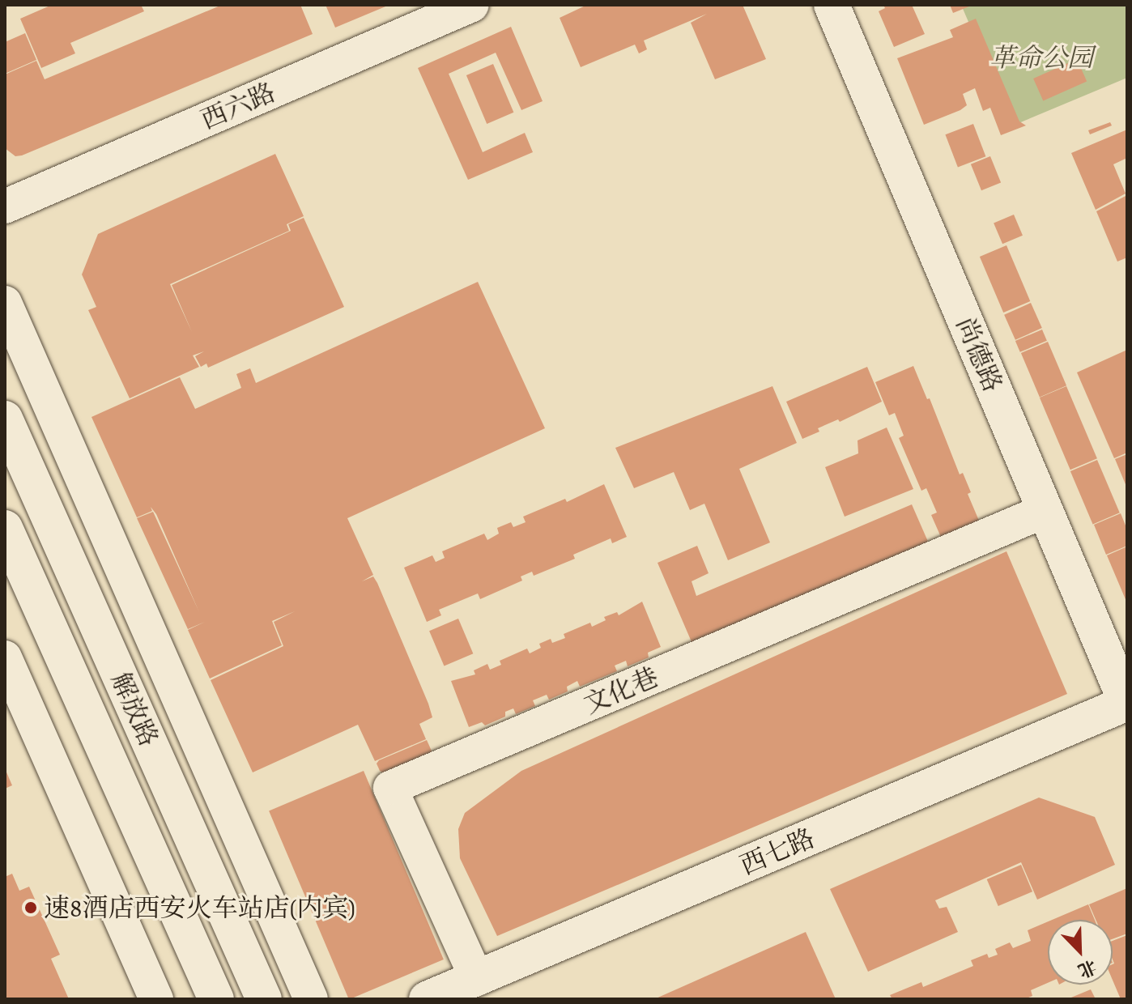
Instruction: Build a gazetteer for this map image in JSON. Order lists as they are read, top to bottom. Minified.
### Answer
{"streets":{"street":["西六路","尚德路","文化巷","解放路","西七路"]},"crossings":[["尚德路","文化巷"],["尚德路","西七路"],["文化巷","西七路"]],"parks":["革命公园"],"places":["速8酒店西安火车站店(内宾)"],"north":"bottom right"}
